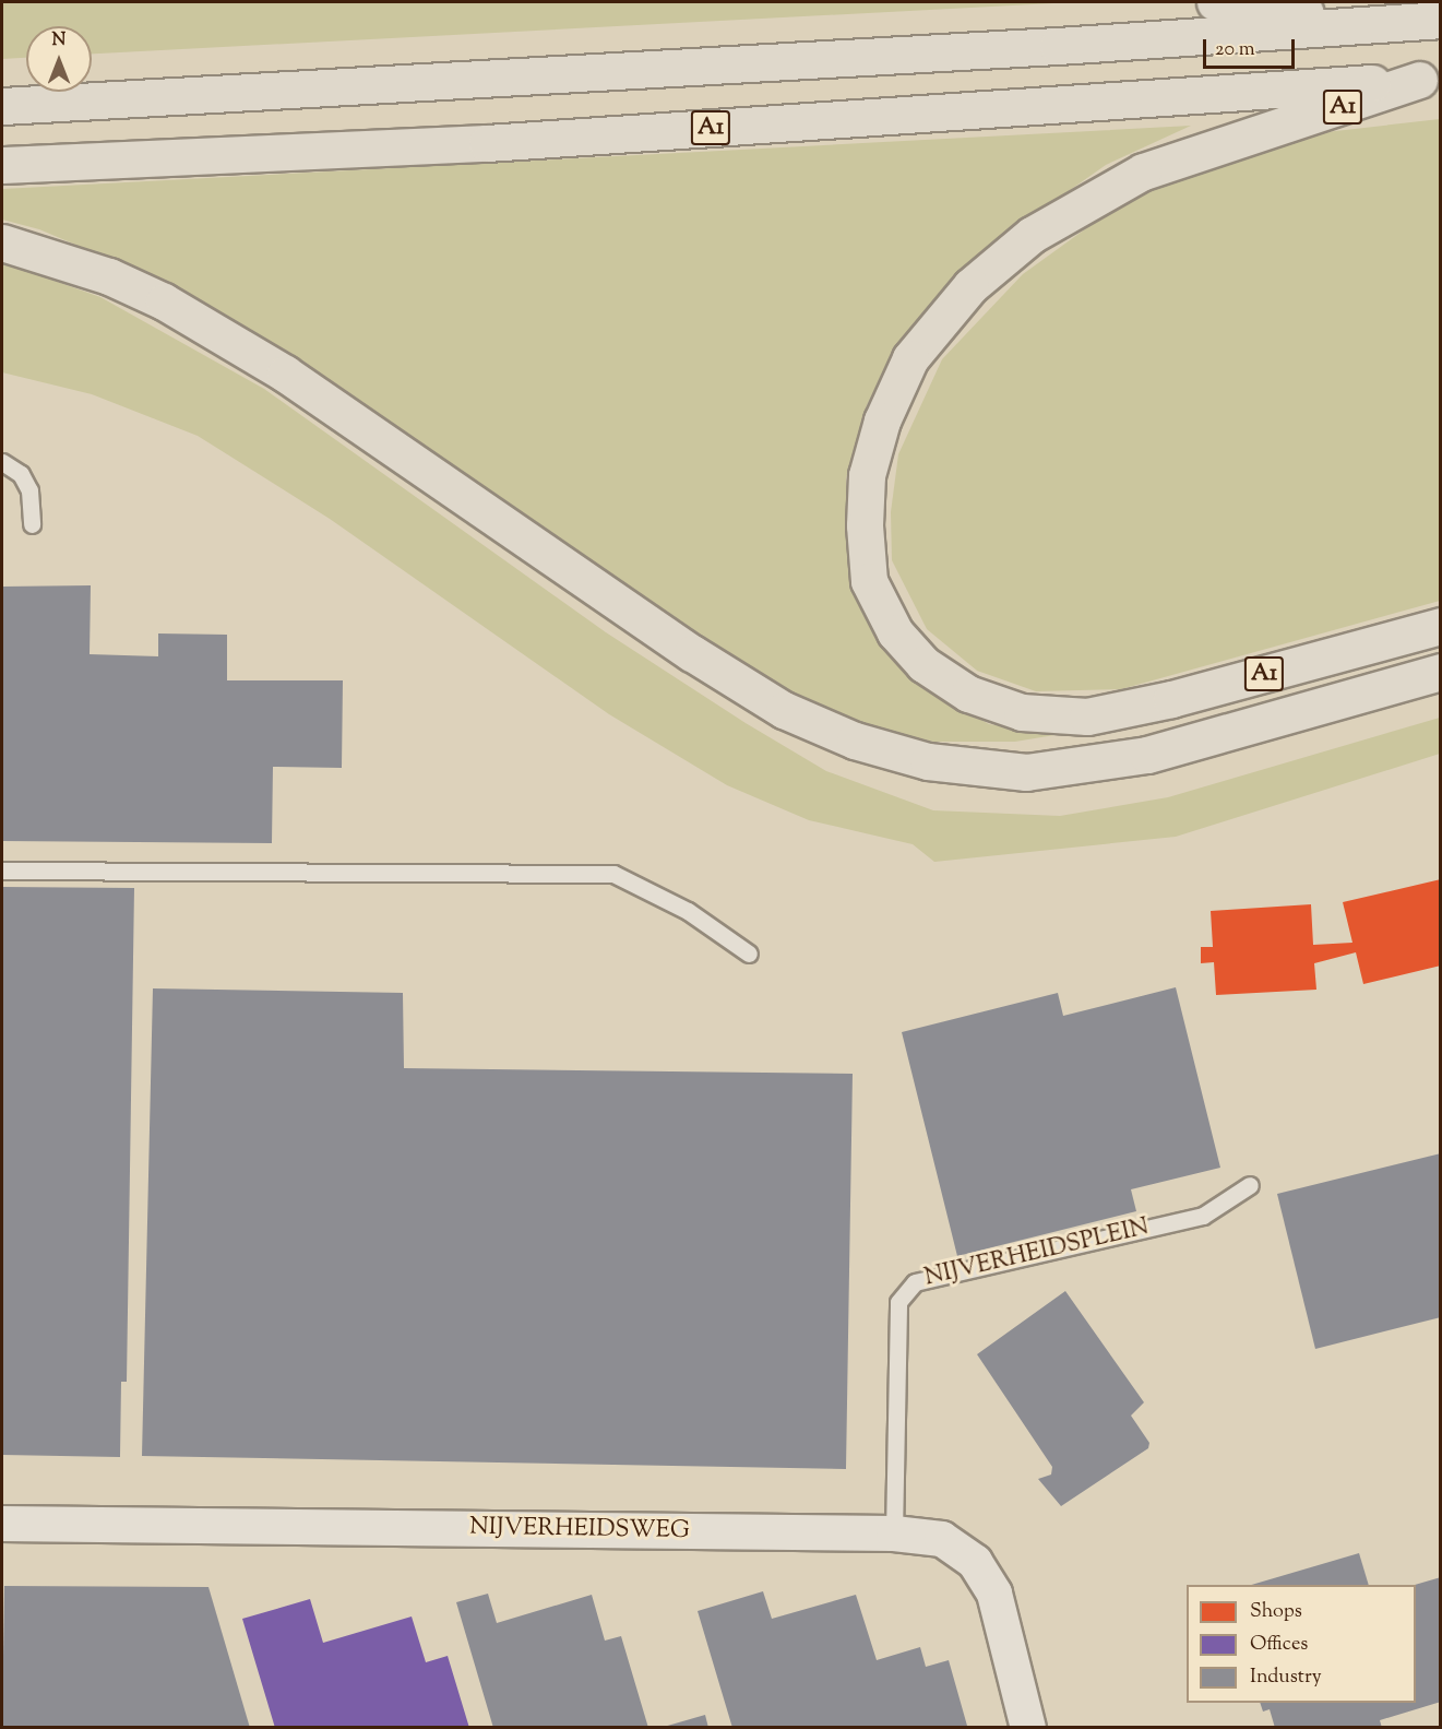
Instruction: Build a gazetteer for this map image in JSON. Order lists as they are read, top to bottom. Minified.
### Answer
{"streets":{"highway":["A1"],"street":["NIJVERHEIDSWEG"],"lane":["NIJVERHEIDSPLEIN"]},"crossings":[["NIJVERHEIDSPLEIN","NIJVERHEIDSWEG"]],"legend":["Shops","Offices","Industry"],"scale_bar":"20 m","north":"top"}
